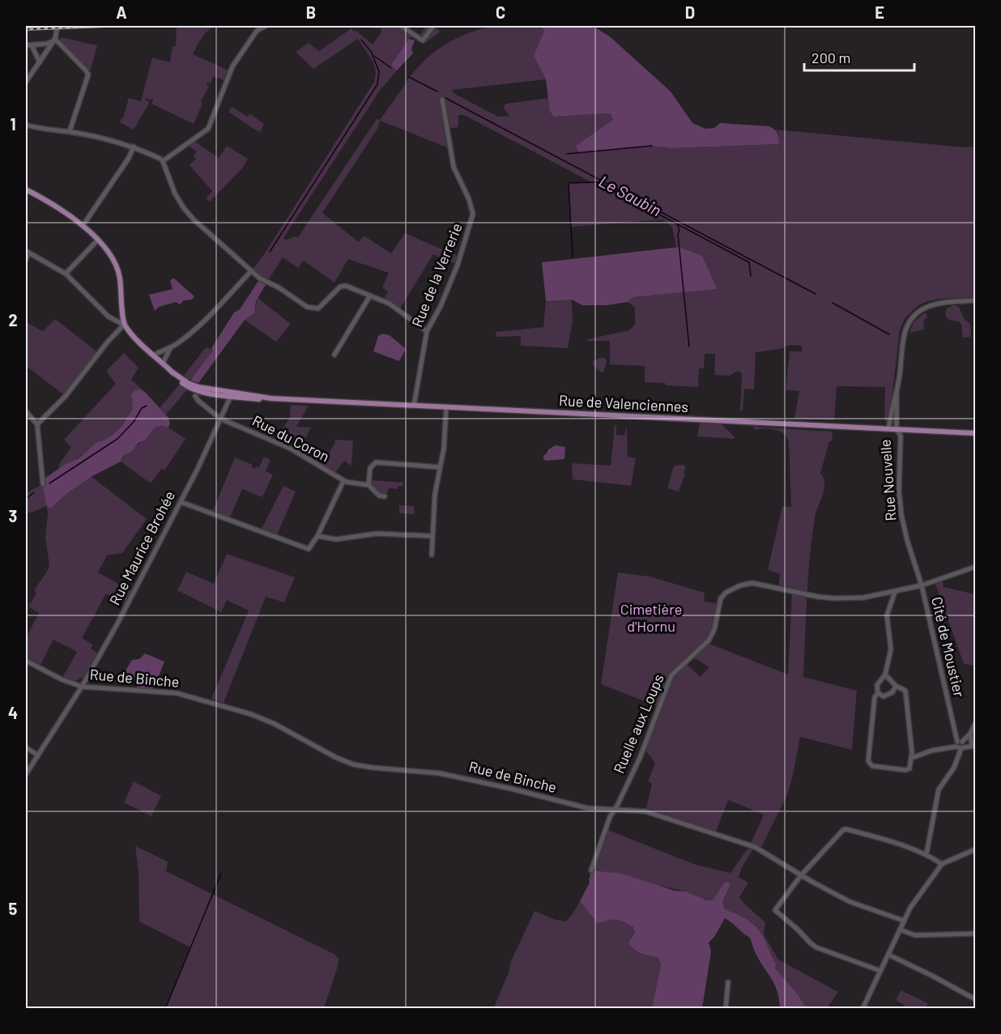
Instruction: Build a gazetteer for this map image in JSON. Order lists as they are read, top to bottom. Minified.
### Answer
{"streets":{"main road":["Rue de Valenciennes"],"street":["Rue de la Verrerie","Rue du Coron","Rue Nouvelle","Rue Maurice Brohée","Cité de Moustier","Rue de Binche","Ruelle aux Loups"]},"crossings":[["Rue de la Verrerie","Rue de Valenciennes"],["Rue de Valenciennes","Rue Nouvelle"],["Rue de Valenciennes","Rue Maurice Brohée"],["Rue du Coron","Rue Maurice Brohée"],["Rue Nouvelle","Cité de Moustier"],["Rue Maurice Brohée","Rue de Binche"],["Rue de Binche","Ruelle aux Loups"]],"water":["Le Saubin"],"parks":["Cimetière d'Hornu"],"scale_bar":"200 m","grid":{"columns":["A","B","C","D","E"],"rows":["1","2","3","4","5"]}}
